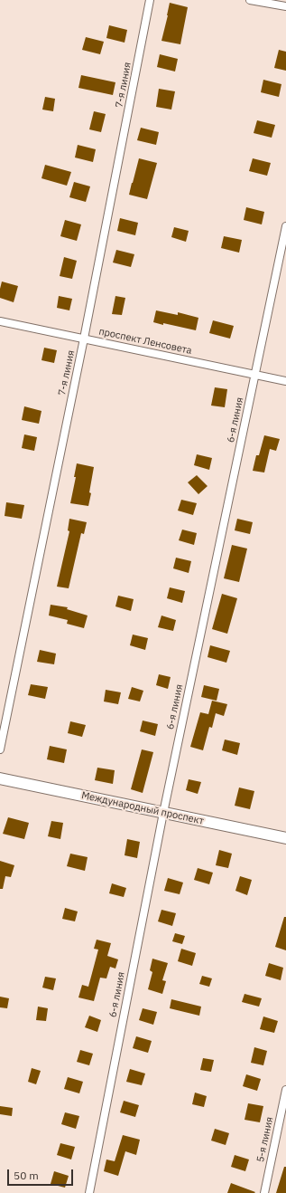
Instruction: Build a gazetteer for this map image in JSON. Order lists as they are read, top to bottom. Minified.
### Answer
{"streets":{"street":["7-я линия","проспект Ленсовета","6-я линия","Международный проспект","5-я линия"]},"crossings":[["7-я линия","проспект Ленсовета"],["проспект Ленсовета","6-я линия"],["6-я линия","Международный проспект"]],"scale_bar":"50 m"}
